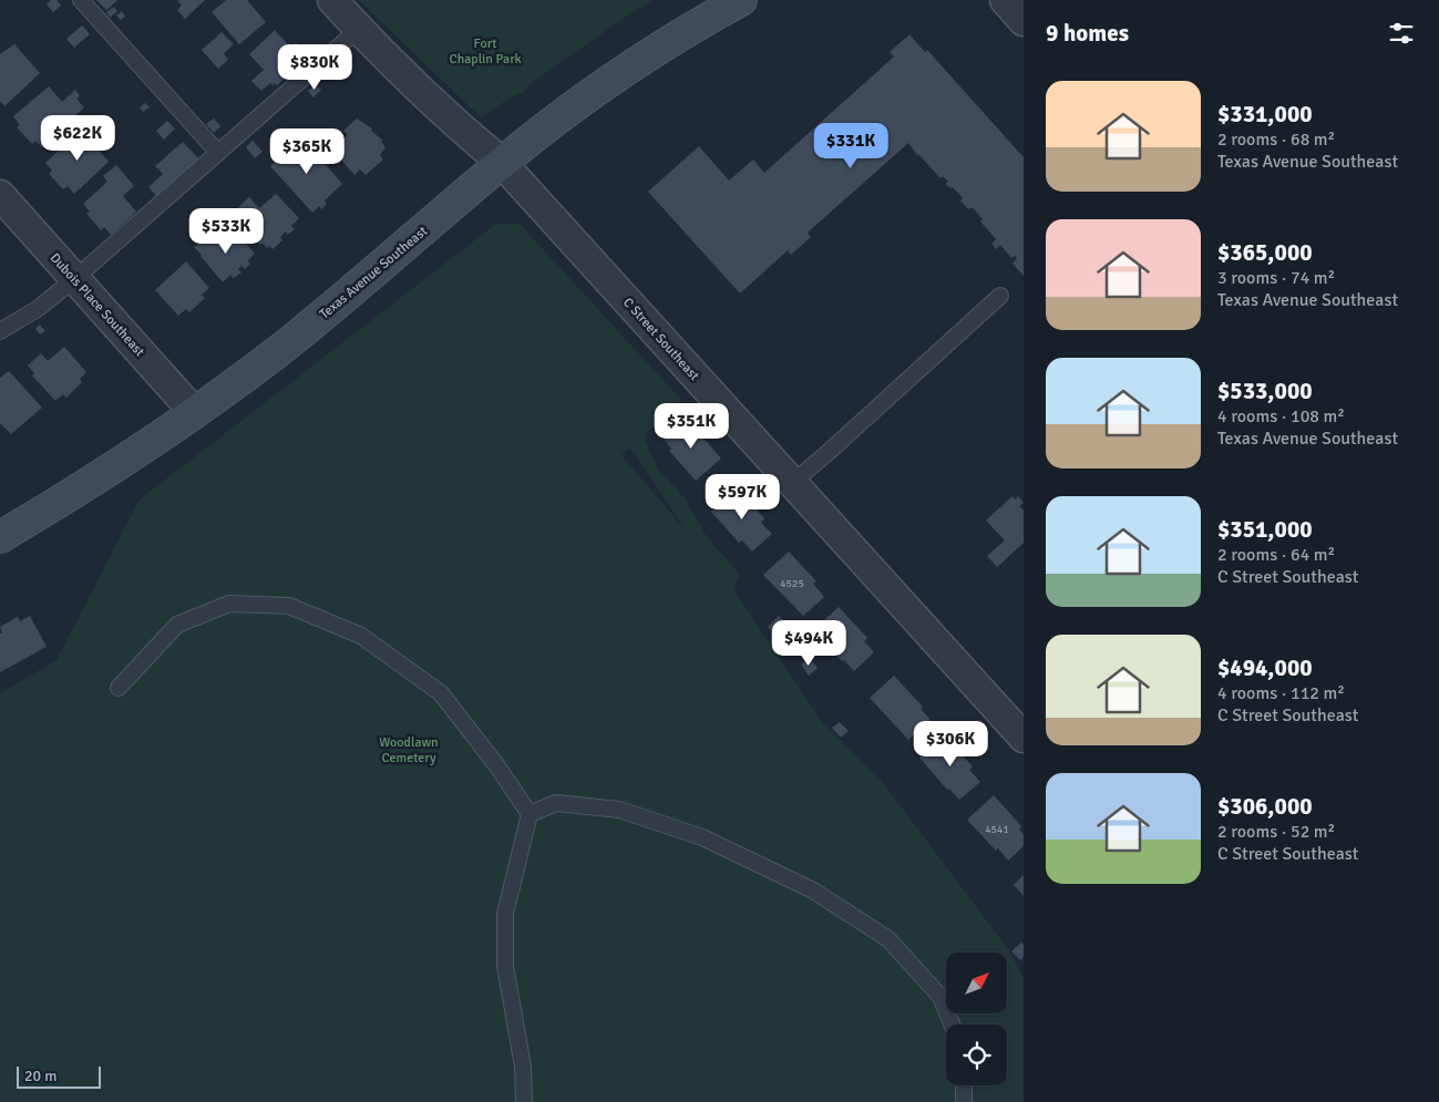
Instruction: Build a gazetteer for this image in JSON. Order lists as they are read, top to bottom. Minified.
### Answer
{"streets":{"main road":["Texas Avenue Southeast"],"street":["Dubois Place Southeast","C Street Southeast"]},"crossings":[["Texas Avenue Southeast","Dubois Place Southeast"],["Texas Avenue Southeast","C Street Southeast"]],"parks":["Fort Chaplin Park","Woodlawn Cemetery"],"house_numbers":["4525","4541"],"scale_bar":"20 m","north":"top right","page":{"heading":"9 homes","price":["$830K","$622K","$331K","$365K","$533K","$351K","$597K","$494K","$306K"],"list":[{"name":"$331,000","note":"2 rooms · 68 m² · Texas Avenue Southeast"},{"name":"$365,000","note":"3 rooms · 74 m² · Texas Avenue Southeast"},{"name":"$533,000","note":"4 rooms · 108 m² · Texas Avenue Southeast"},{"name":"$351,000","note":"2 rooms · 64 m² · C Street Southeast"},{"name":"$494,000","note":"4 rooms · 112 m² · C Street Southeast"},{"name":"$306,000","note":"2 rooms · 52 m² · C Street Southeast"}],"scale":"20 m"}}
